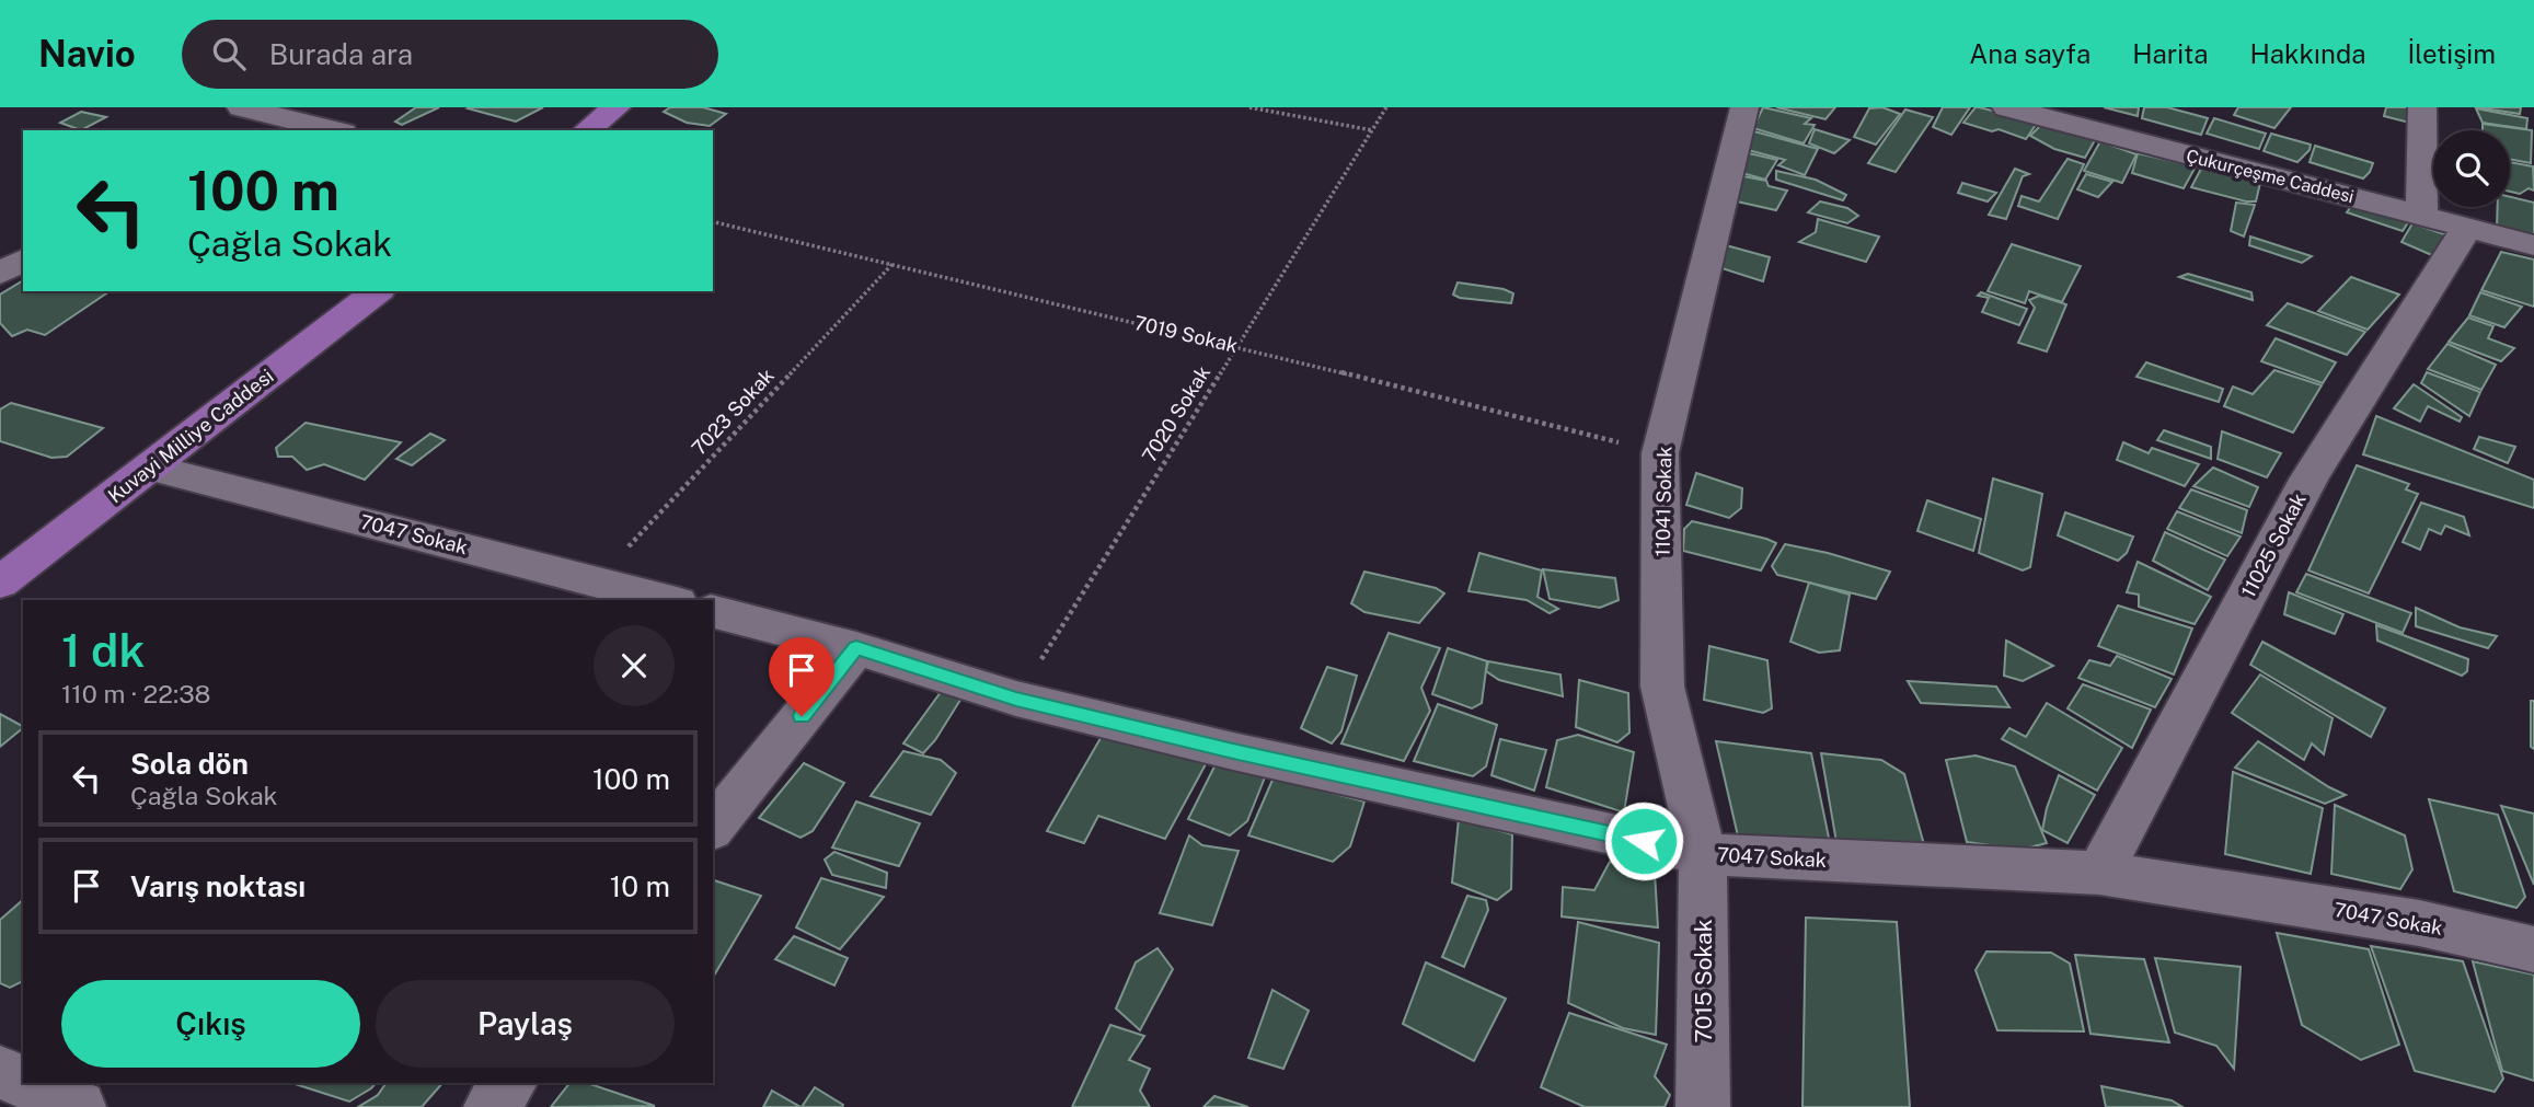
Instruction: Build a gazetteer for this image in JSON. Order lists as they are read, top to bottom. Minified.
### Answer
{"streets":{"main road":["Kuvayi Milliye Caddesi"],"street":["Çukurçeşme Caddesi","11041 Sokak","7047 Sokak","11025 Sokak","7015 Sokak"],"path":["7019 Sokak","7023 Sokak","7020 Sokak"]},"crossings":[["Çukurçeşme Caddesi","11025 Sokak"],["7019 Sokak","7023 Sokak"],["7019 Sokak","7020 Sokak"],["7019 Sokak","11041 Sokak"],["7023 Sokak","7047 Sokak"],["7020 Sokak","7047 Sokak"],["Kuvayi Milliye Caddesi","7047 Sokak"],["11041 Sokak","7047 Sokak"],["11041 Sokak","7015 Sokak"],["7047 Sokak","11025 Sokak"],["7047 Sokak","7015 Sokak"]],"page":{"header":"Navio","search":"Burada ara","nav":["Ana sayfa","Harita","Hakkında","İletişim"],"turn":["100 m","Çağla Sokak"],"heading":["1 dk","110 m · 22:38"],"list":[{"name":"Sola dön","note":"Çağla Sokak","value":"100 m"},{"name":"Varış noktası","value":"10 m"}],"buttons":["Çıkış","Paylaş"]}}
